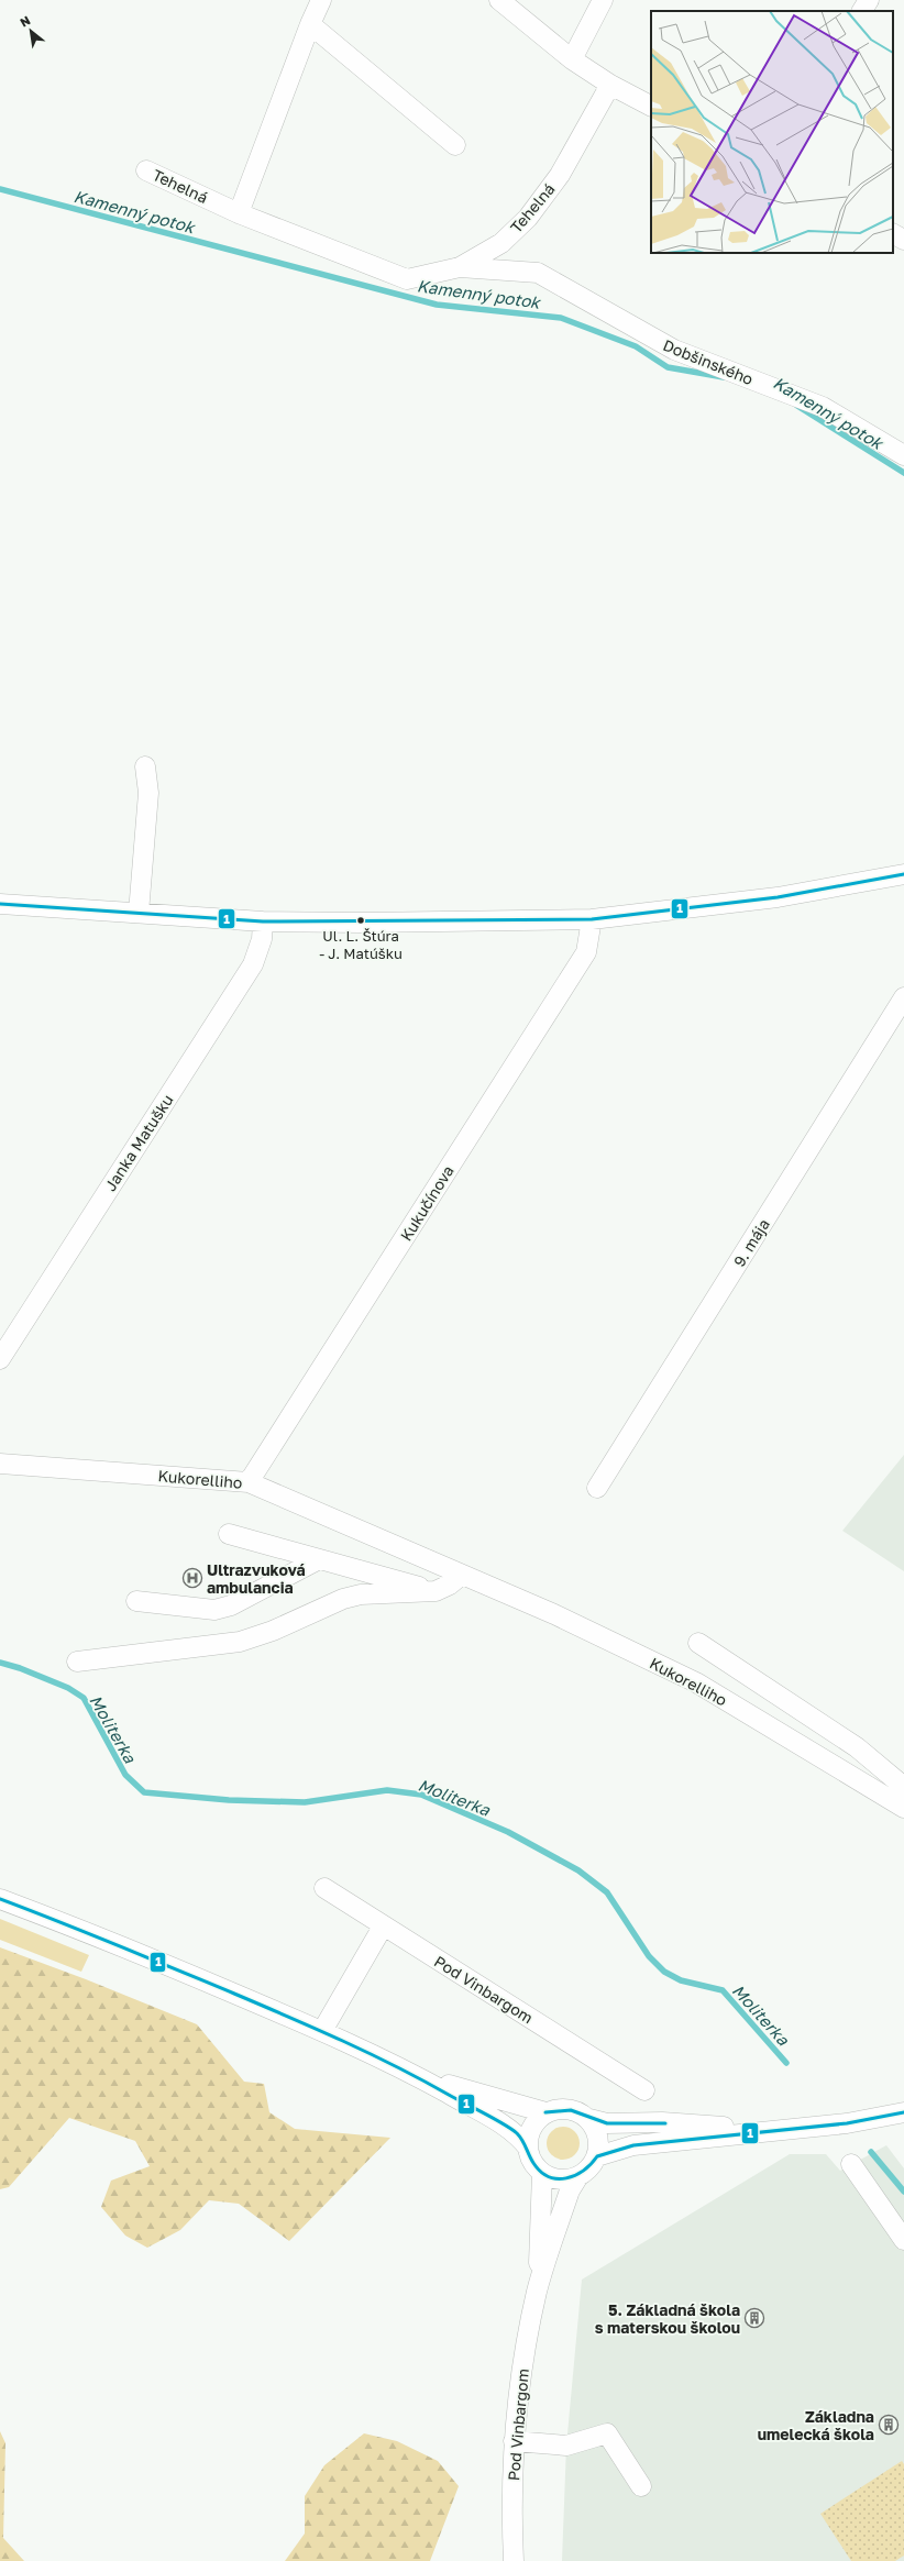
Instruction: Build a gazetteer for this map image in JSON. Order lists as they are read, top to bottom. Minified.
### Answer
{"streets":{"street":["Tehelná","Dobšinského","Janka Matušku","Kukučínova","9. mája","Kukorelliho","Pod Vinbargom"]},"crossings":[["Tehelná","Dobšinského"],["Kukučínova","Kukorelliho"]],"water":["Kamenný potok","Moliterka"],"places":{"other":["Ul. L. Štúra - J. Matúšku"],"hospital":["Ultrazvuková ambulancia"],"building":["5. Základná škola s materskou školou","Základna umelecká škola"]},"lines":["transit line 1"],"north":"top left"}
